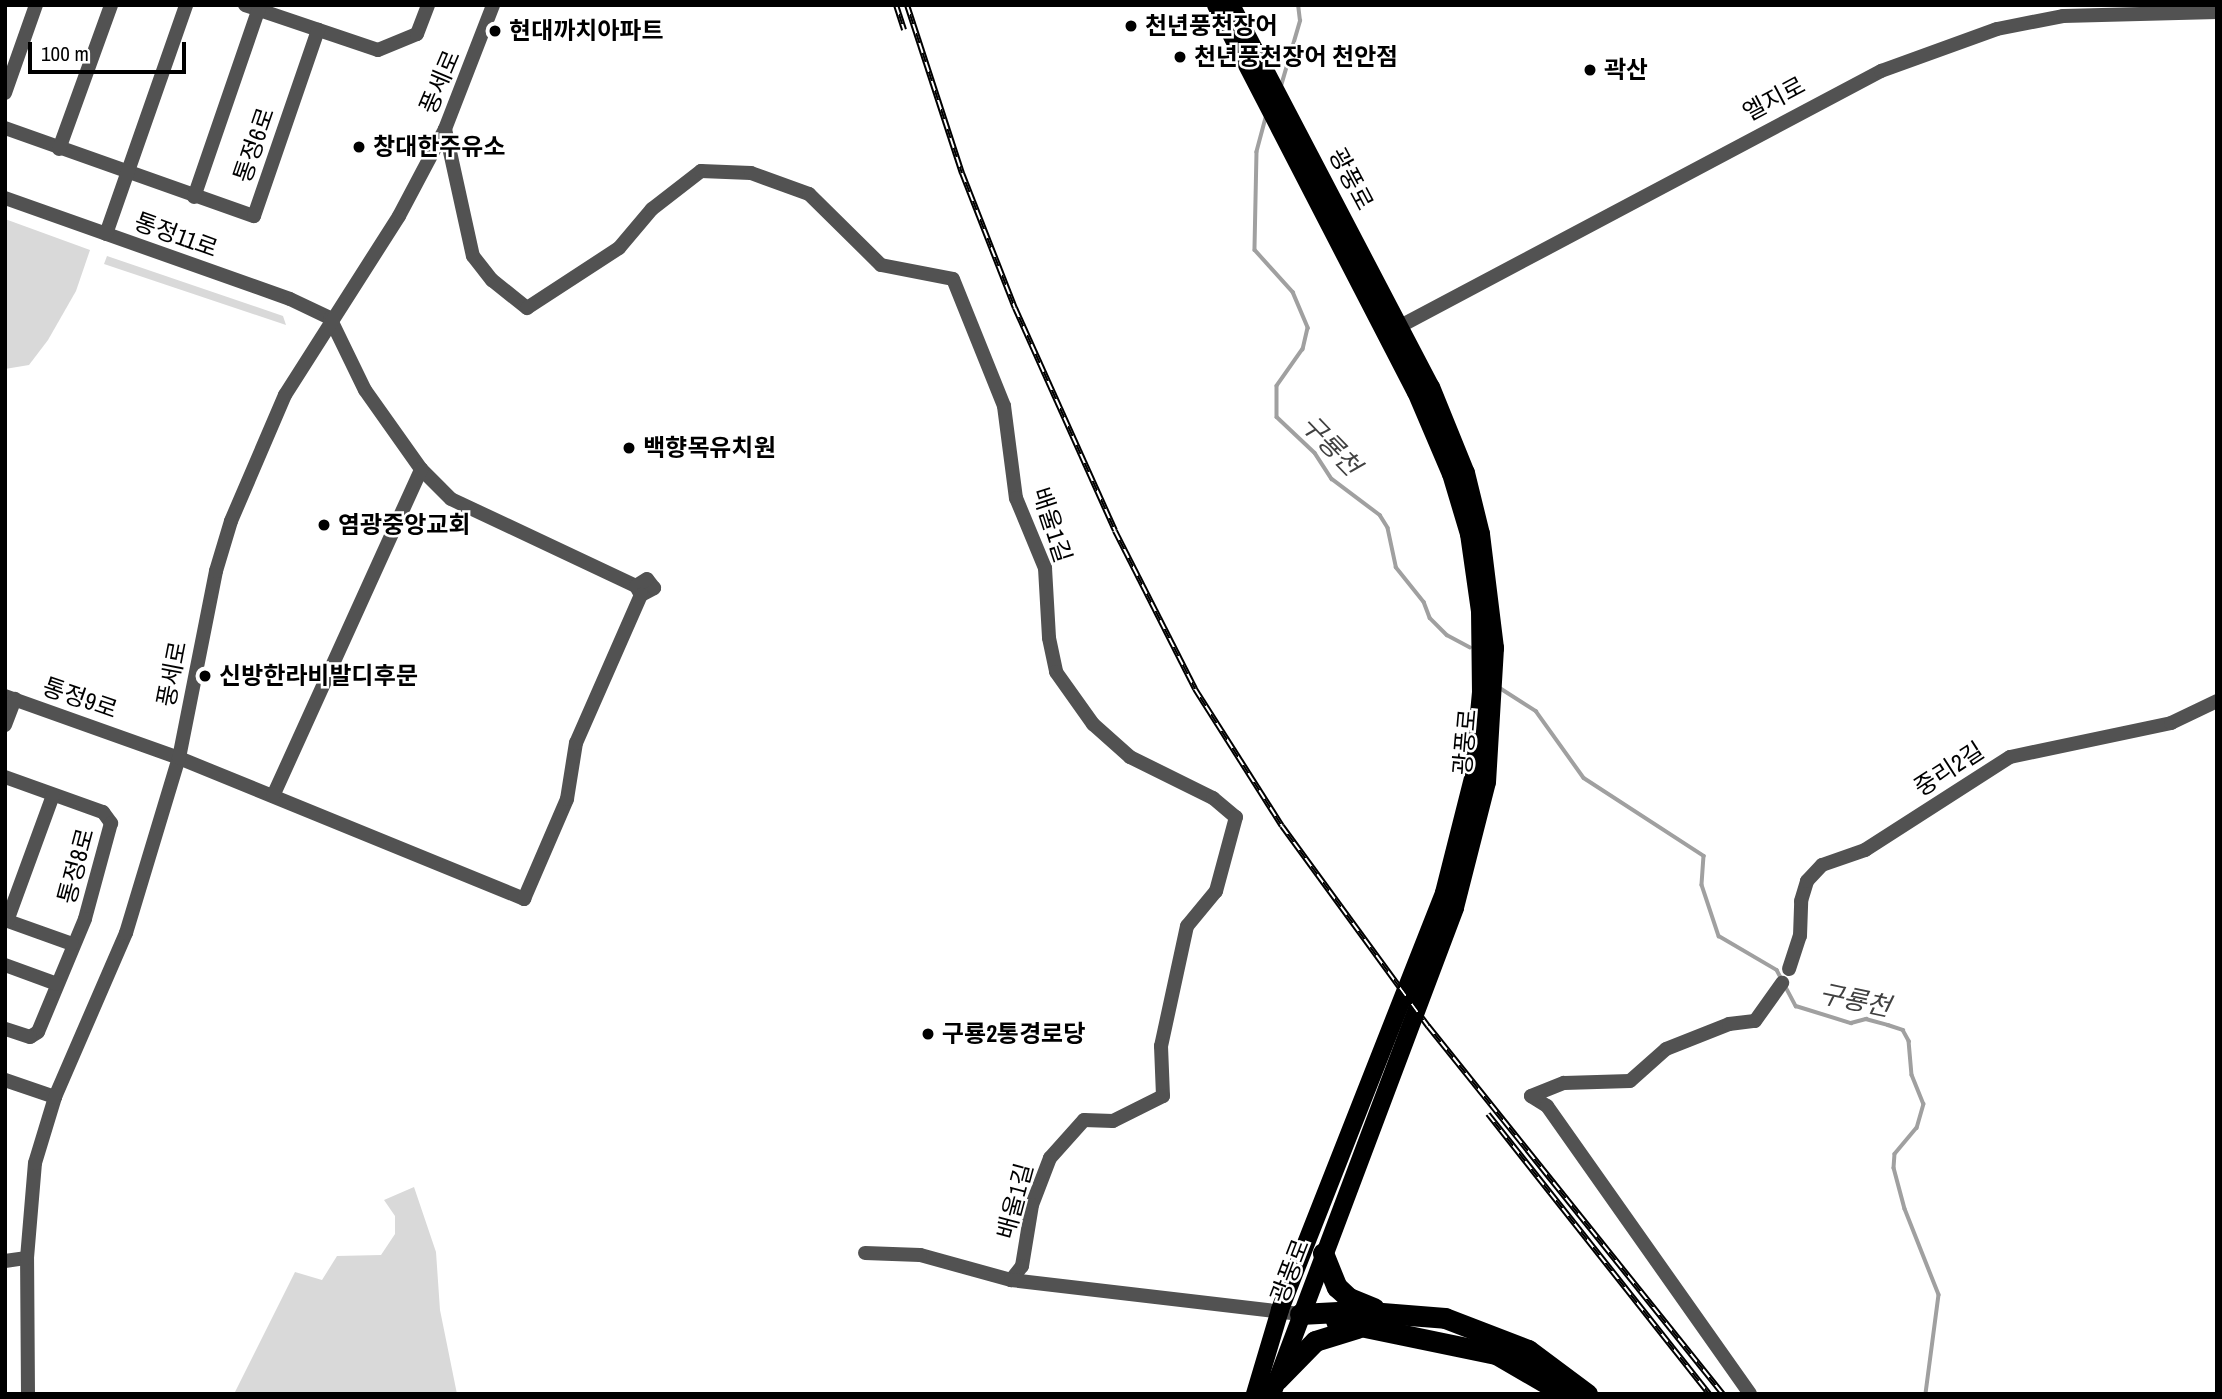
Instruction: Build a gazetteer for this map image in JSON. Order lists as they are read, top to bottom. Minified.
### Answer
{"streets":{"main road":["광풍로"],"street":["풍세로","엘지로","통정6로","통정11로","배울1길","통정9로","중리2길","통정8로"]},"crossings":[["풍세로","통정11로"],["풍세로","배울1길"],["풍세로","통정9로"],["엘지로","광풍로"]],"water":["구룡천"],"places":["천년풍천장어","현대까치아파트","천년풍천장어 천안점","곽산","창대한주유소","백향목유치원","염광중앙교회","신방한라비발디후문","구룡2통경로당"],"scale_bar":"100 m"}
